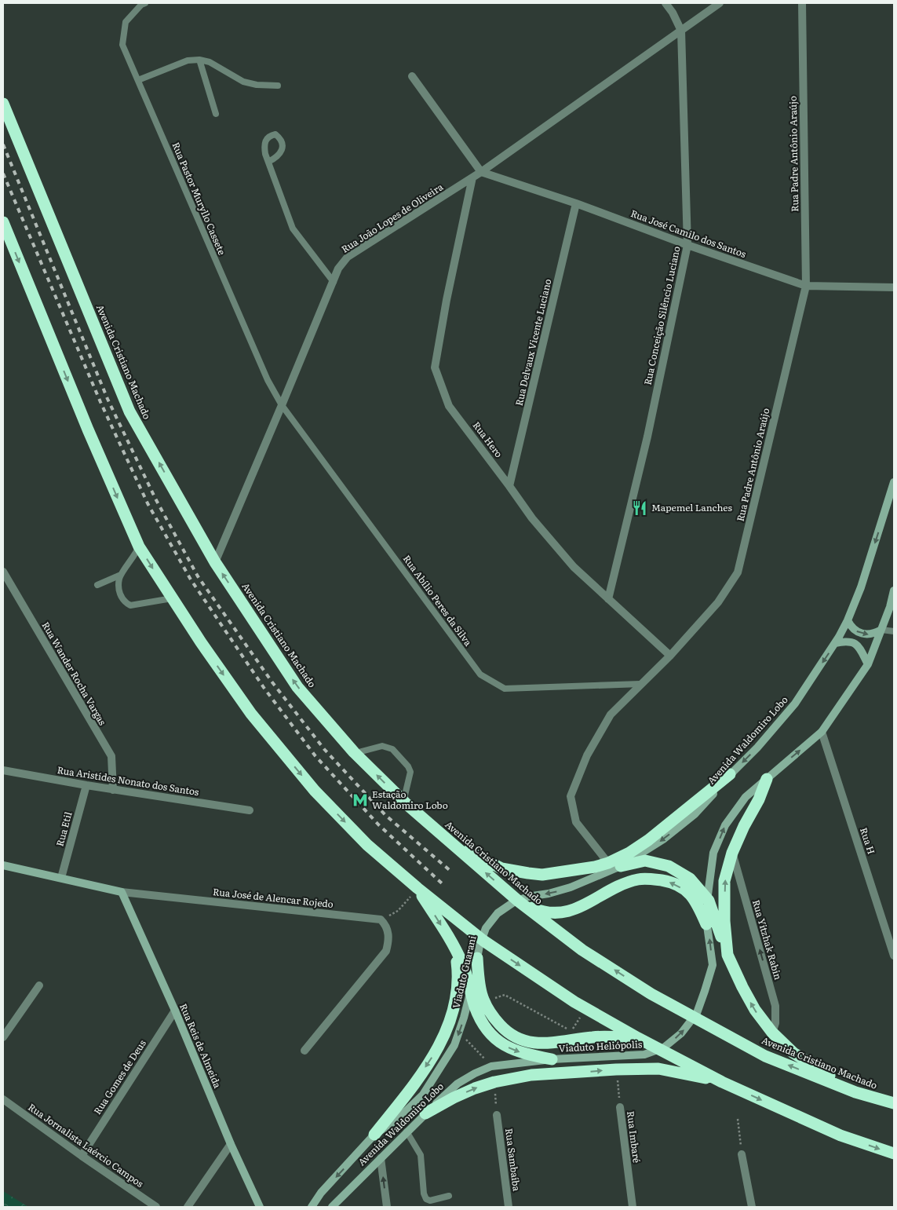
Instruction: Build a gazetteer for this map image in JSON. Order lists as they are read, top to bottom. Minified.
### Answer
{"streets":{"highway":["Avenida Cristiano Machado"],"main road":["Avenida Waldomiro Lobo","Rua José de Alencar Rojedo","Viaduto Guarani","Rua Reis de Almeida","Viaduto Heliópolis"],"street":["Rua Padre Antônio Araújo","Rua João Lopes de Oliveira","Rua José Camilo dos Santos","Rua Conceição Silêncio Luciano","Rua Delvaux Vicente Luciano","Rua Hero","Rua Wander Rocha Vargas","Rua Aristídes Nonato dos Santos","Rua Etil","Rua H","Rua Yitzhak Rabin","Rua Gomes de Deus","Rua Imbaré","Rua Jornalista Laércio Campos","Rua Sambaíba"],"lane":["Rua Pastor Muryllo Cassete","Rua Abílio Peres da Silva"]},"crossings":[["Rua Padre Antônio Araújo","Rua José Camilo dos Santos"],["Rua Padre Antônio Araújo","Rua Hero"],["Rua Padre Antônio Araújo","Rua Abílio Peres da Silva"],["Rua Pastor Muryllo Cassete","Rua João Lopes de Oliveira"],["Rua Pastor Muryllo Cassete","Rua Abílio Peres da Silva"],["Rua João Lopes de Oliveira","Rua José Camilo dos Santos"],["Rua João Lopes de Oliveira","Rua Conceição Silêncio Luciano"],["Rua João Lopes de Oliveira","Avenida Cristiano Machado"],["Rua João Lopes de Oliveira","Rua Hero"],["Rua João Lopes de Oliveira","Rua Abílio Peres da Silva"],["Rua José Camilo dos Santos","Rua Conceição Silêncio Luciano"],["Rua José Camilo dos Santos","Rua Delvaux Vicente Luciano"],["Rua Conceição Silêncio Luciano","Rua Hero"],["Rua Delvaux Vicente Luciano","Rua Hero"],["Rua Wander Rocha Vargas","Rua Aristídes Nonato dos Santos"],["Avenida Waldomiro Lobo","Viaduto Guarani"],["Avenida Waldomiro Lobo","Viaduto Heliópolis"],["Rua Aristídes Nonato dos Santos","Rua Etil"],["Rua Etil","Rua José de Alencar Rojedo"],["Rua José de Alencar Rojedo","Rua Reis de Almeida"],["Rua Reis de Almeida","Rua Gomes de Deus"],["Rua Gomes de Deus","Rua Jornalista Laércio Campos"]],"one_way":["Rua Yitzhak Rabin","Viaduto Guarani","Viaduto Heliópolis"],"places":{"restaurant":["Mapemel Lanches"],"metro station":["Estação Waldomiro Lobo"]}}
